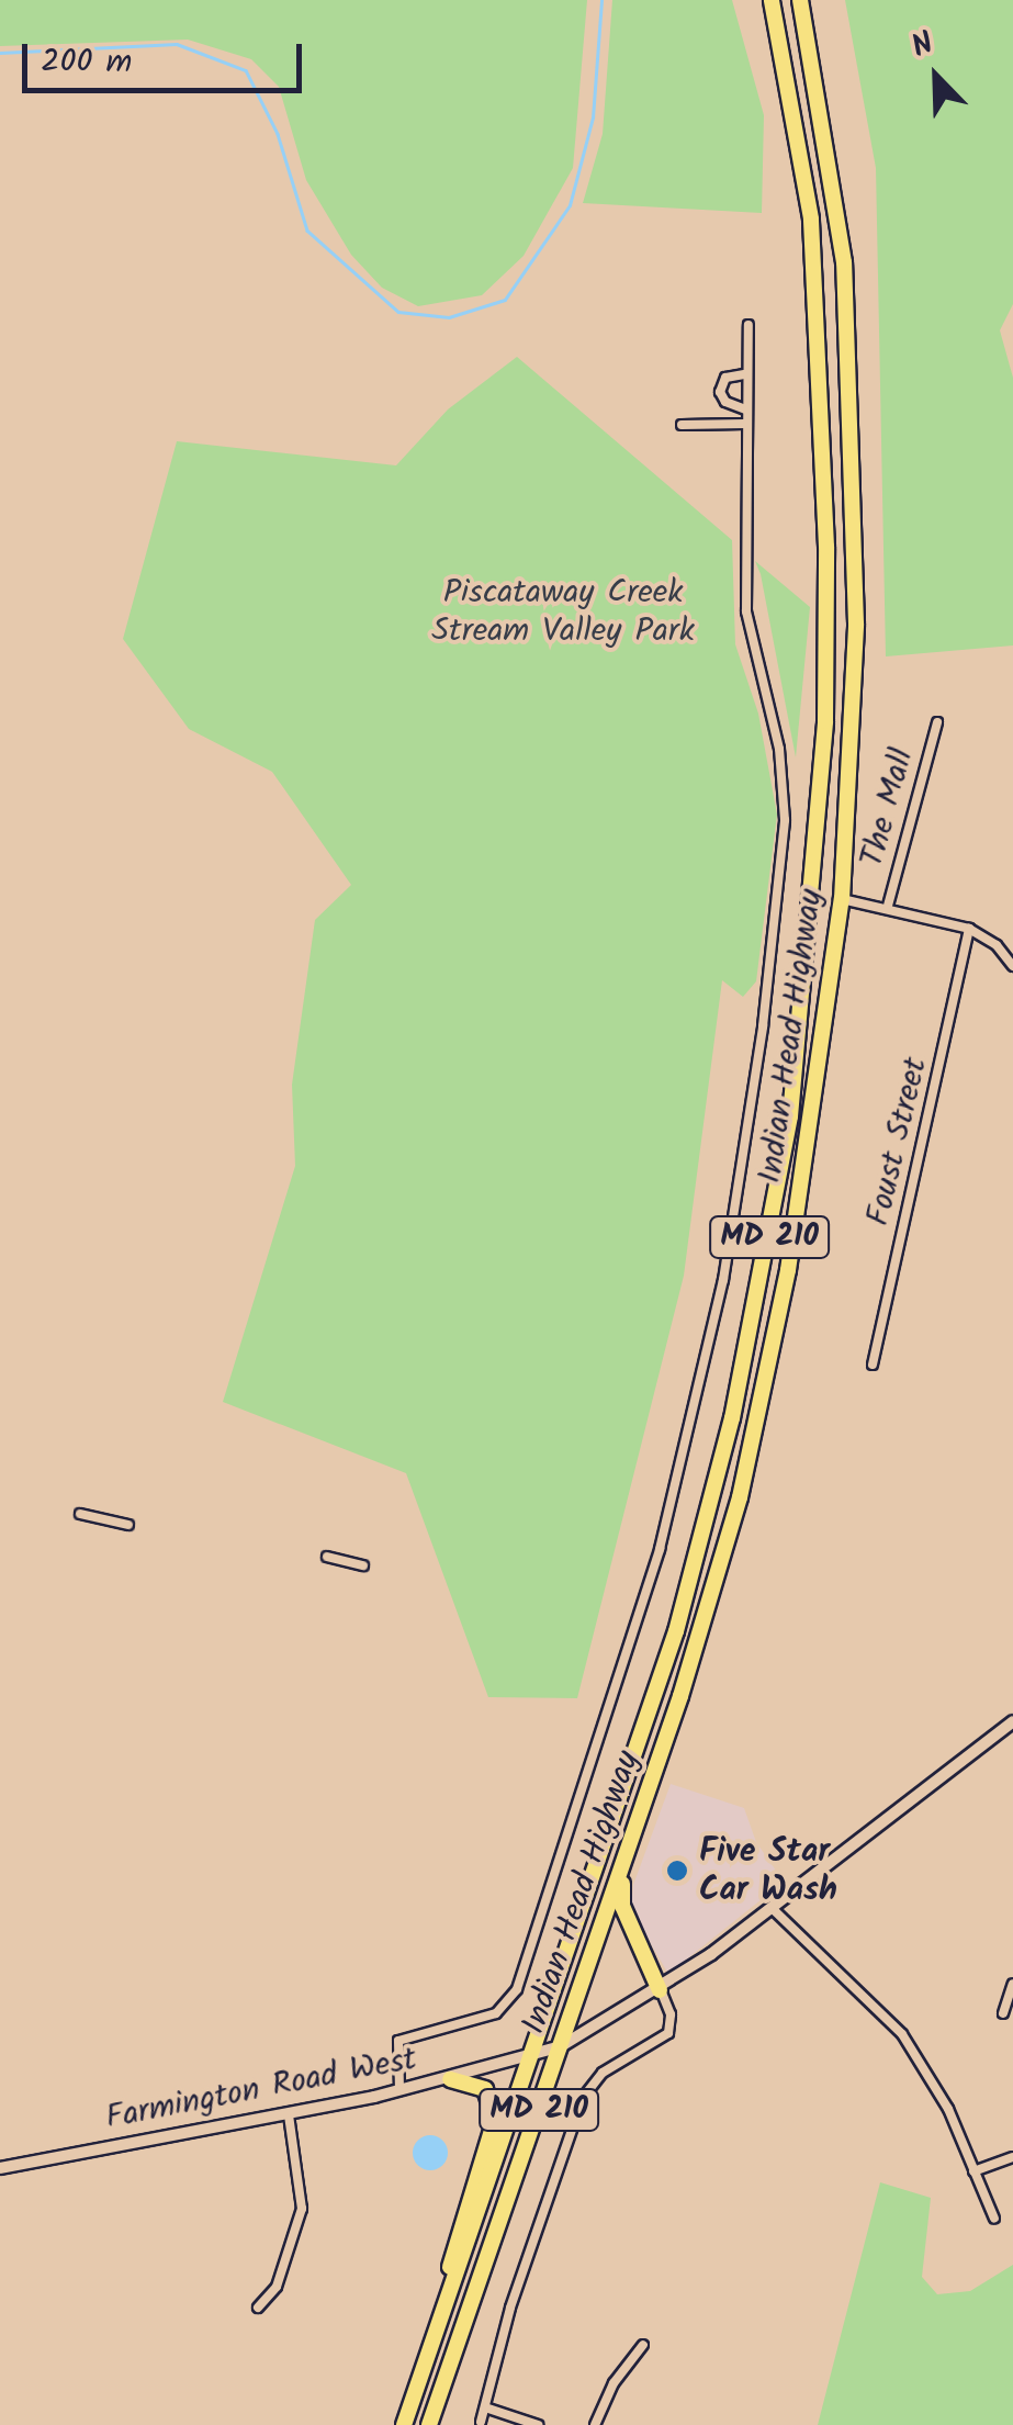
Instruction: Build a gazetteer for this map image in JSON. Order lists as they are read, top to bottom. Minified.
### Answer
{"streets":{"highway":["Indian Head Highway","MD 210"],"main road":["Farmington Road West"],"street":["The Mall","Foust Street"]},"crossings":[["The Mall","Indian Head Highway"],["The Mall","Foust Street"],["Indian Head Highway","Farmington Road West"]],"parks":["Piscataway Creek Stream Valley Park"],"places":["Five Star Car Wash"],"scale_bar":"200 m","north":"top left"}
